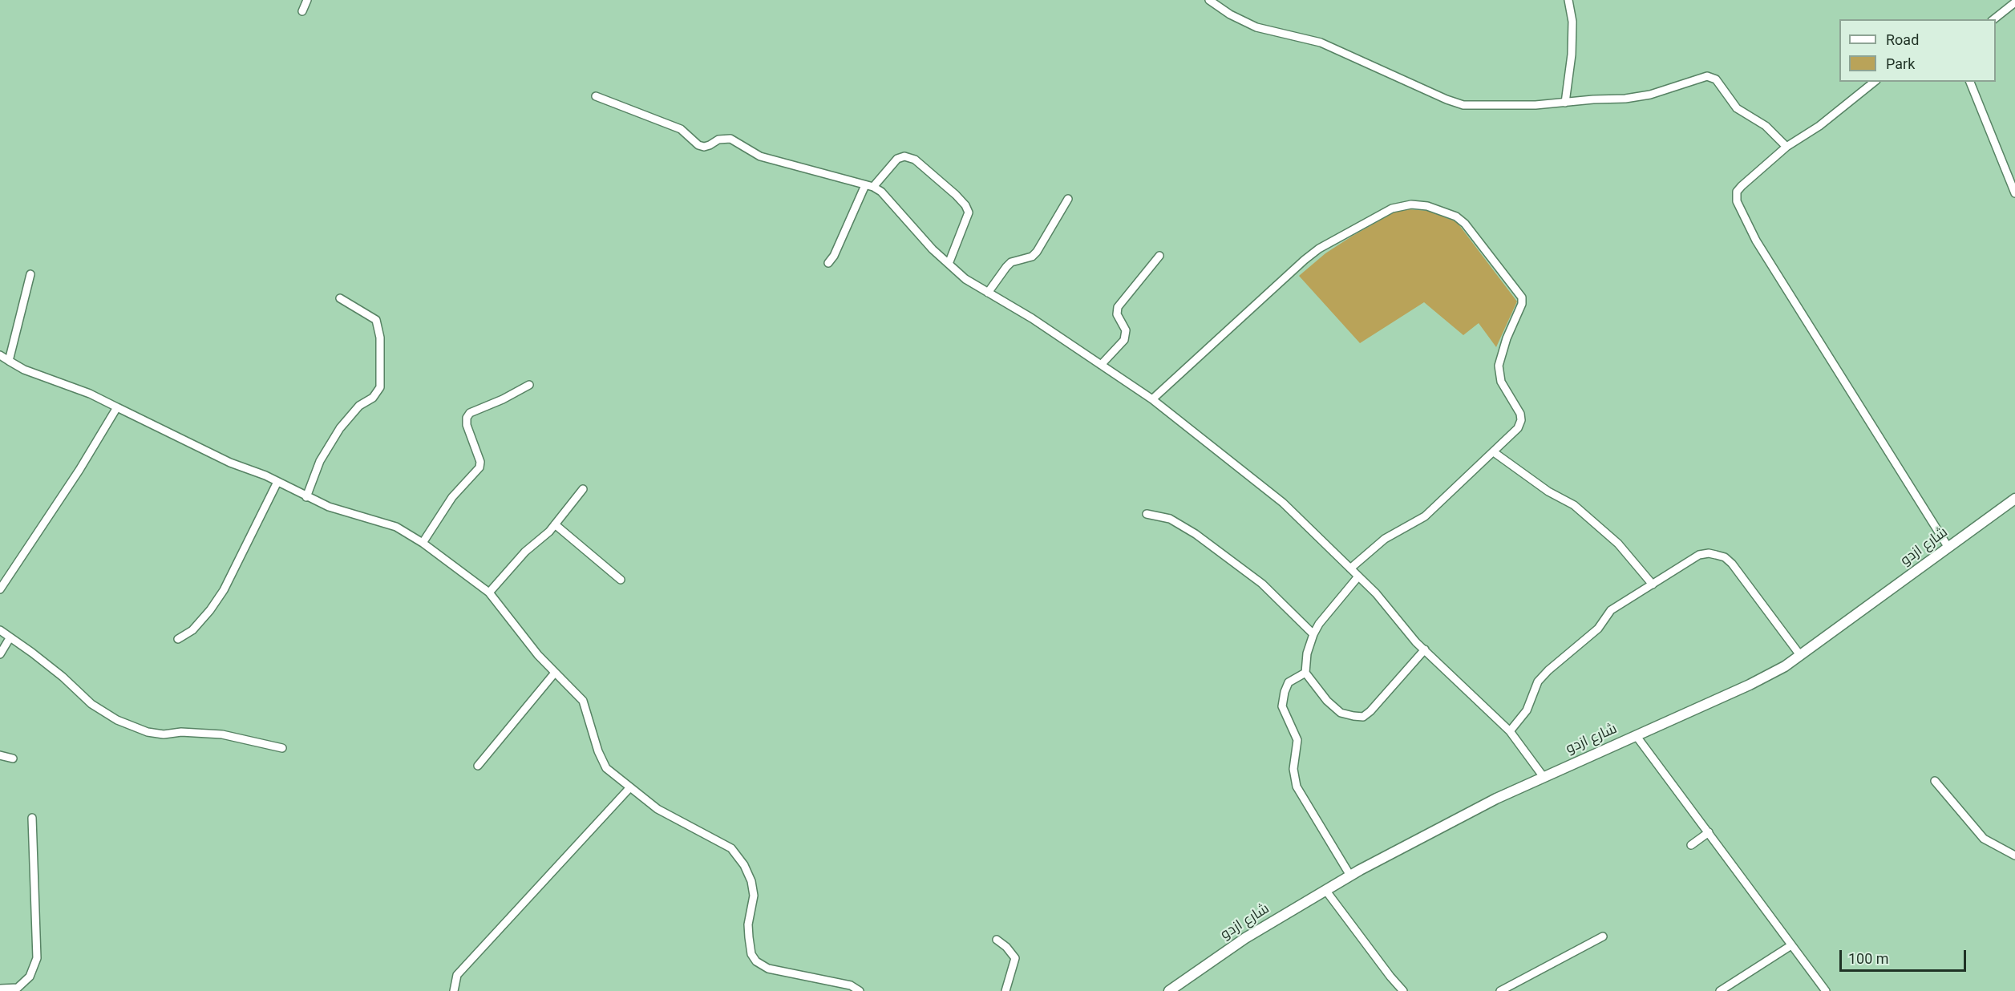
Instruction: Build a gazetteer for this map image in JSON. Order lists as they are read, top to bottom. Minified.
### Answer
{"streets":{"street":["شارع ازدو"]},"legend":["Road","Park"],"scale_bar":"100 m"}
